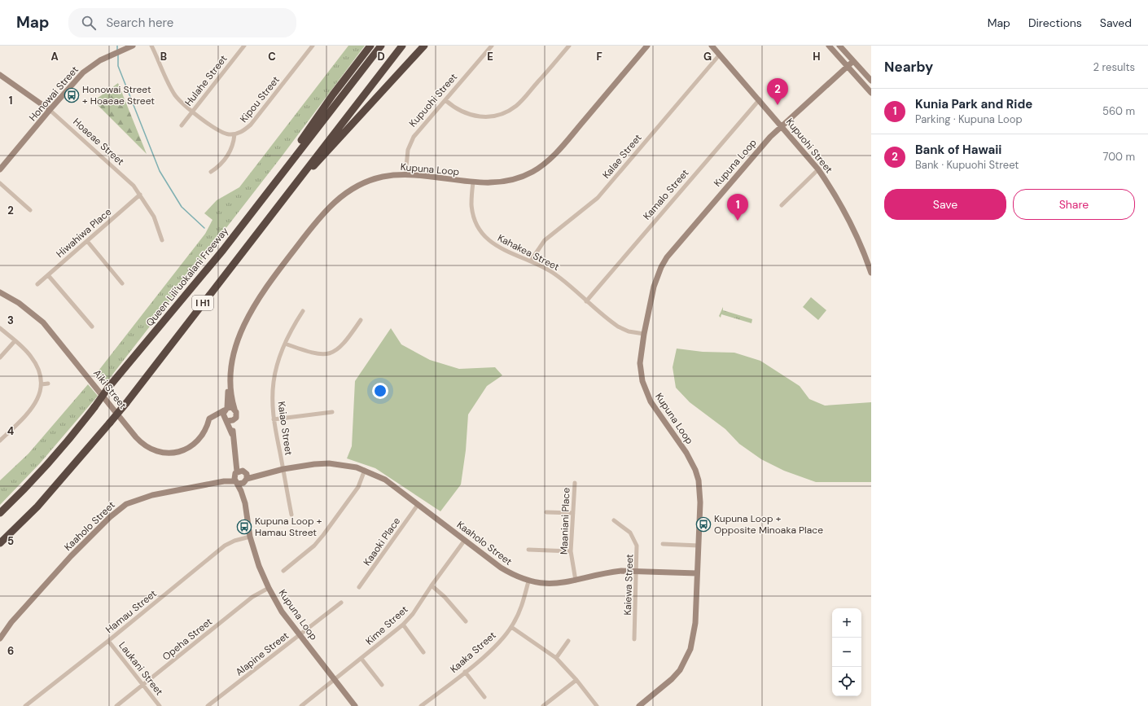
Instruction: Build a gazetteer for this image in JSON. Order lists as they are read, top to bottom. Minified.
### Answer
{"streets":{"highway":["Queen Liliʻuokalani Freeway","I H1"],"street":["Hulahe Street","Honowai Street","Kipou Street","Kupuohi Street","Hoaeae Street","Kalae Street","Kupuna Loop","Kamalo Street","Hiwahiwa Place","Kahakea Street","Aiki Street","Kaiao Street","Maaniani Place","Kaaholo Street","Kaaoki Place","Kaiewa Street","Hamau Street","Kime Street","Opeha Street","Kaaka Street","Alapine Street","Laukani Street"]},"crossings":[["Honowai Street","Hoaeae Street"],["Kupuohi Street","Kalae Street"],["Kupuohi Street","Kupuna Loop"],["Kupuohi Street","Kamalo Street"],["Hoaeae Street","Hiwahiwa Place"],["Kalae Street","Kahakea Street"],["Kupuna Loop","Kahakea Street"],["Kupuna Loop","Kaaholo Street"],["Kupuna Loop","Hamau Street"],["Kupuna Loop","Kime Street"],["Kupuna Loop","Opeha Street"],["Kupuna Loop","Alapine Street"],["Kamalo Street","Kahakea Street"],["Kaiao Street","Kaaholo Street"],["Maaniani Place","Kaaholo Street"],["Kaaholo Street","Kaaoki Place"],["Kaaholo Street","Kaiewa Street"],["Kaaholo Street","Kime Street"],["Kaaholo Street","Kaaka Street"],["Hamau Street","Laukani Street"],["Opeha Street","Laukani Street"]],"places":{"bus stop":["Honowai Street + Hoaeae Street","Kupuna Loop + Opposite Minoaka Place","Kupuna Loop + Hamau Street"]},"page":{"header":"Map","search":"Search here","nav":["Map","Directions","Saved"],"heading":["Nearby","2 results"],"pins":["2","1"],"list":[{"mark":"1","name":"Kunia Park and Ride","note":"Parking · Kupuna Loop","value":"560 m"},{"mark":"2","name":"Bank of Hawaii","note":"Bank · Kupuohi Street","value":"700 m"}],"buttons":["Save","Share"],"map_buttons":["+","−"]},"grid":{"columns":["A","B","C","D","E","F","G","H"],"rows":["1","2","3","4","5","6"]}}
